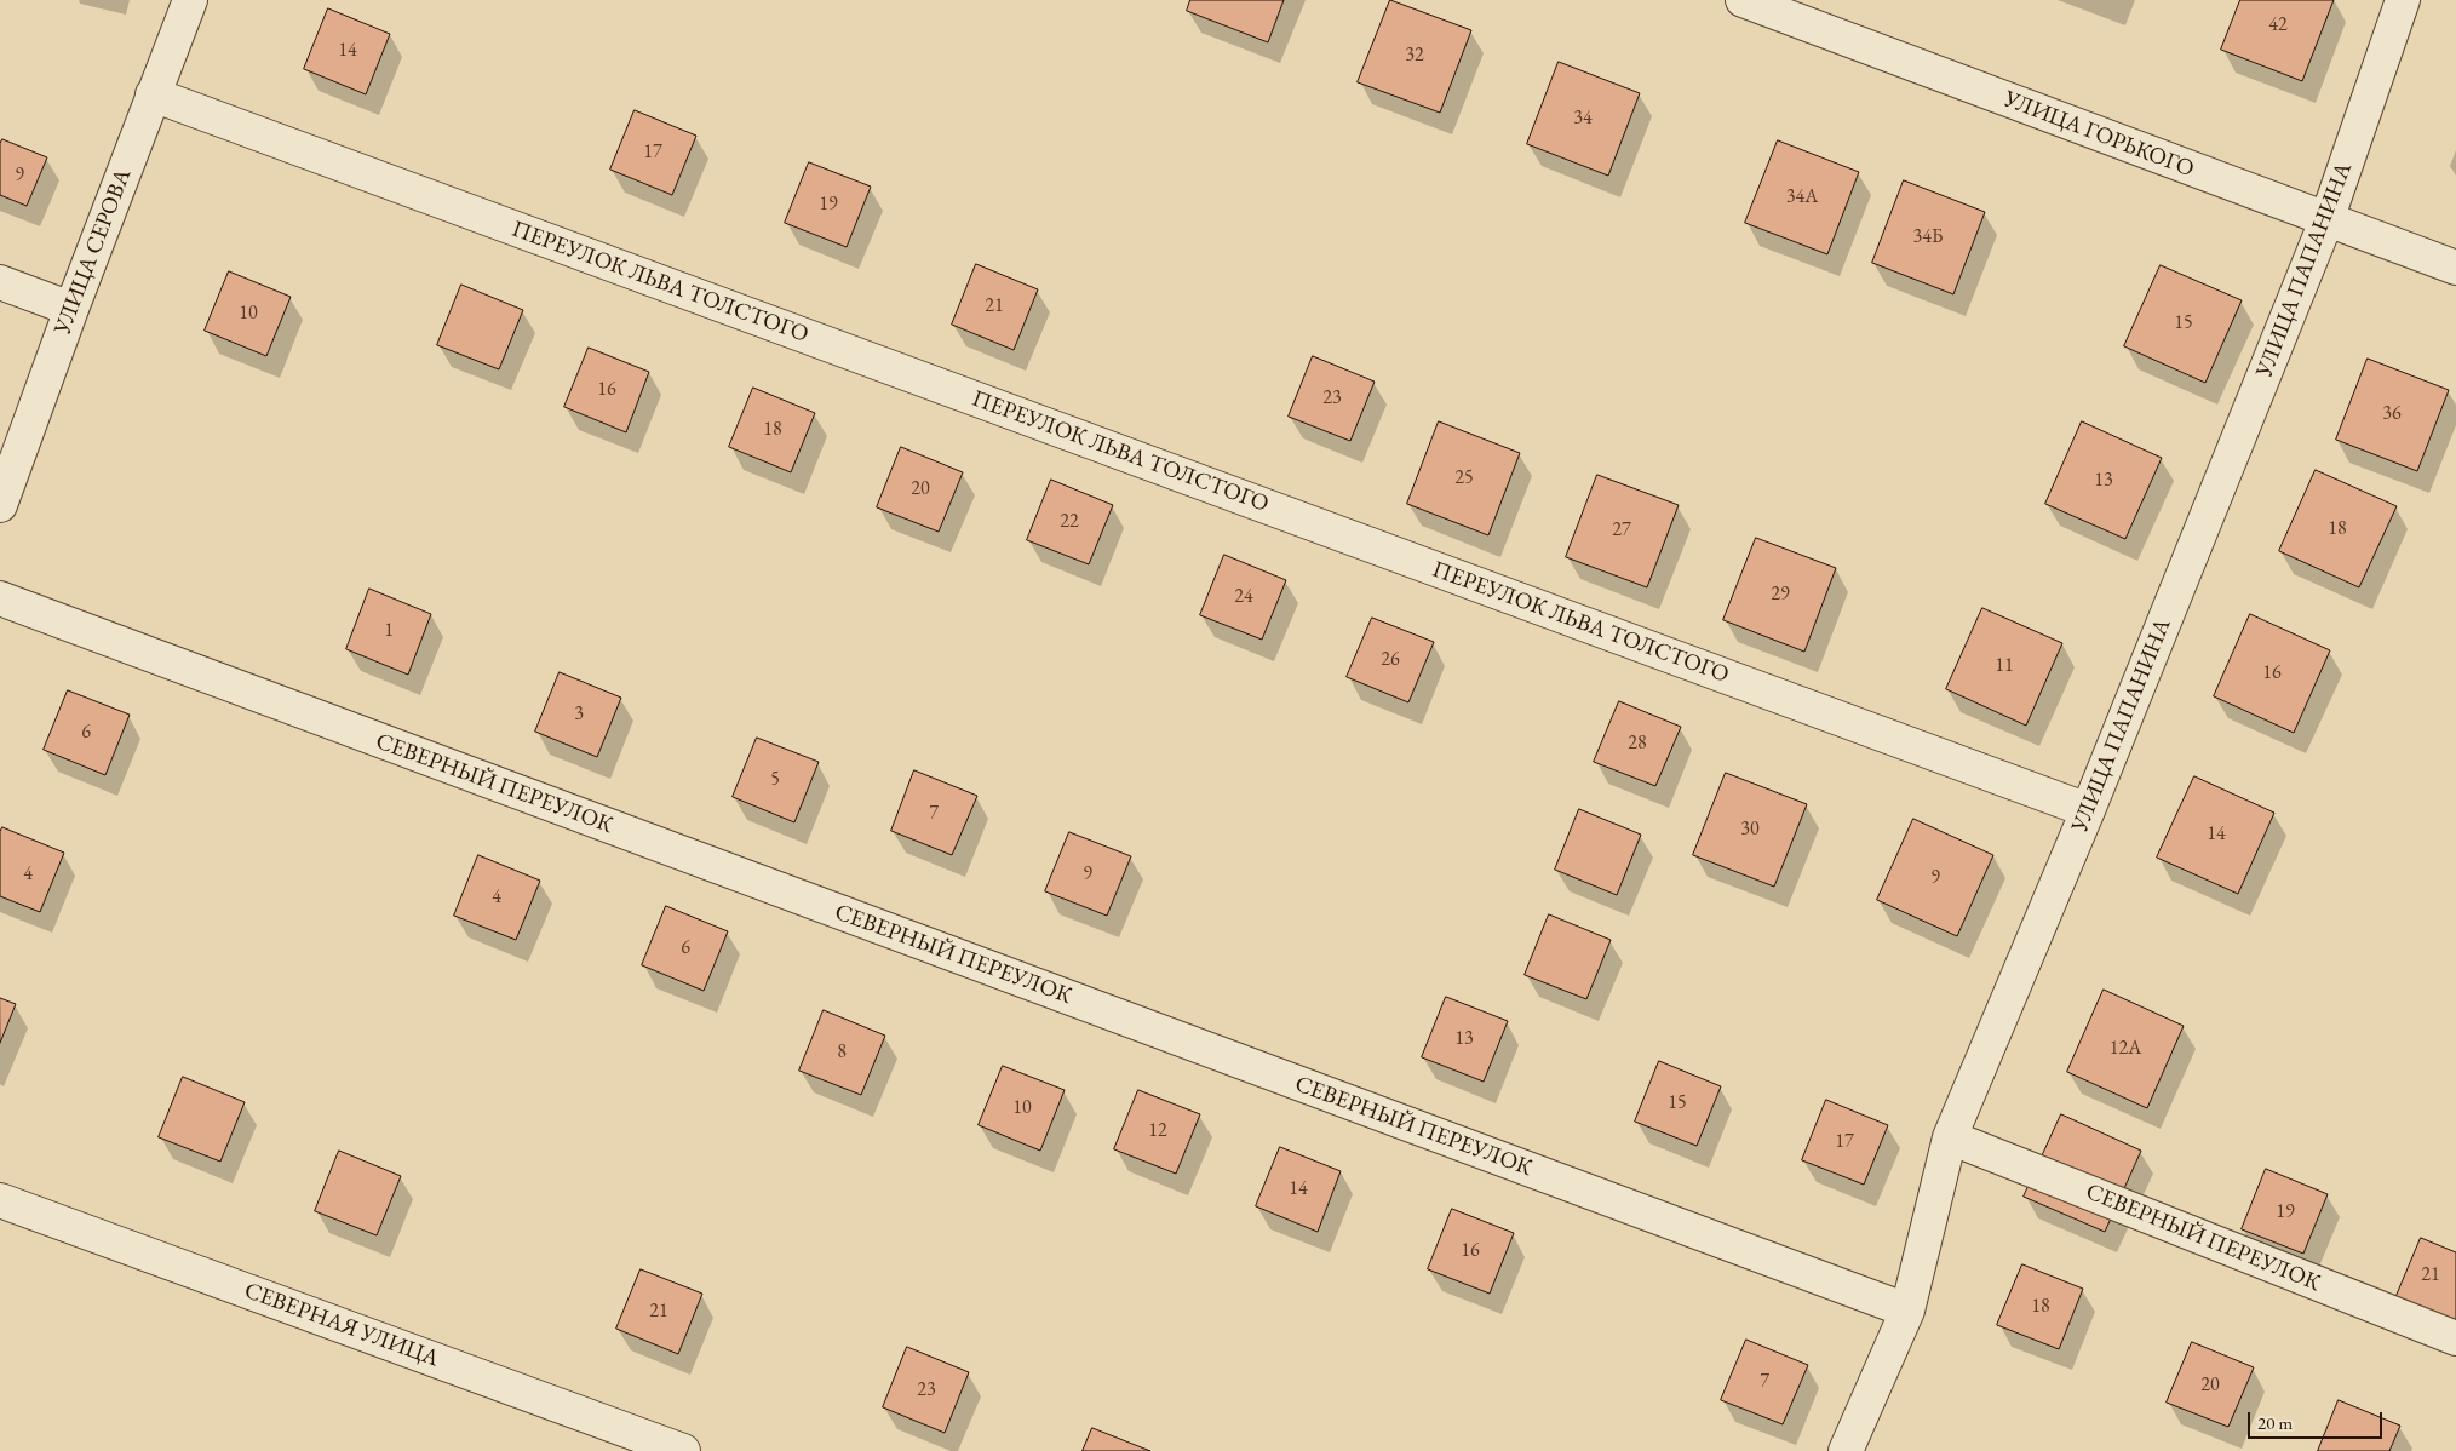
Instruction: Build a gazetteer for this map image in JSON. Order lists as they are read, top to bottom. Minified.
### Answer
{"streets":{"street":["УЛИЦА ГОРЬКОГО","УЛИЦА СЕРОВА","УЛИЦА ПАПАНИНА","ПЕРЕУЛОК ЛЬВА ТОЛСТОГО","СЕВЕРНЫЙ ПЕРЕУЛОК","СЕВЕРНАЯ УЛИЦА"]},"crossings":[["УЛИЦА ГОРЬКОГО","УЛИЦА ПАПАНИНА"],["УЛИЦА СЕРОВА","ПЕРЕУЛОК ЛЬВА ТОЛСТОГО"],["УЛИЦА ПАПАНИНА","ПЕРЕУЛОК ЛЬВА ТОЛСТОГО"],["УЛИЦА ПАПАНИНА","СЕВЕРНЫЙ ПЕРЕУЛОК"]],"house_numbers":["42","14","32","34","17","9","34А","19","34Б","21","10","15","16","23","36","18","25","13","20","22","18","27","29","24","1","26","11","16","3","6","28","5","7","30","14","4","9","9","4","6","13","12А","8","15","10","12","17","14","19","16","21","18","21","7","20","23"],"scale_bar":"20 m"}
